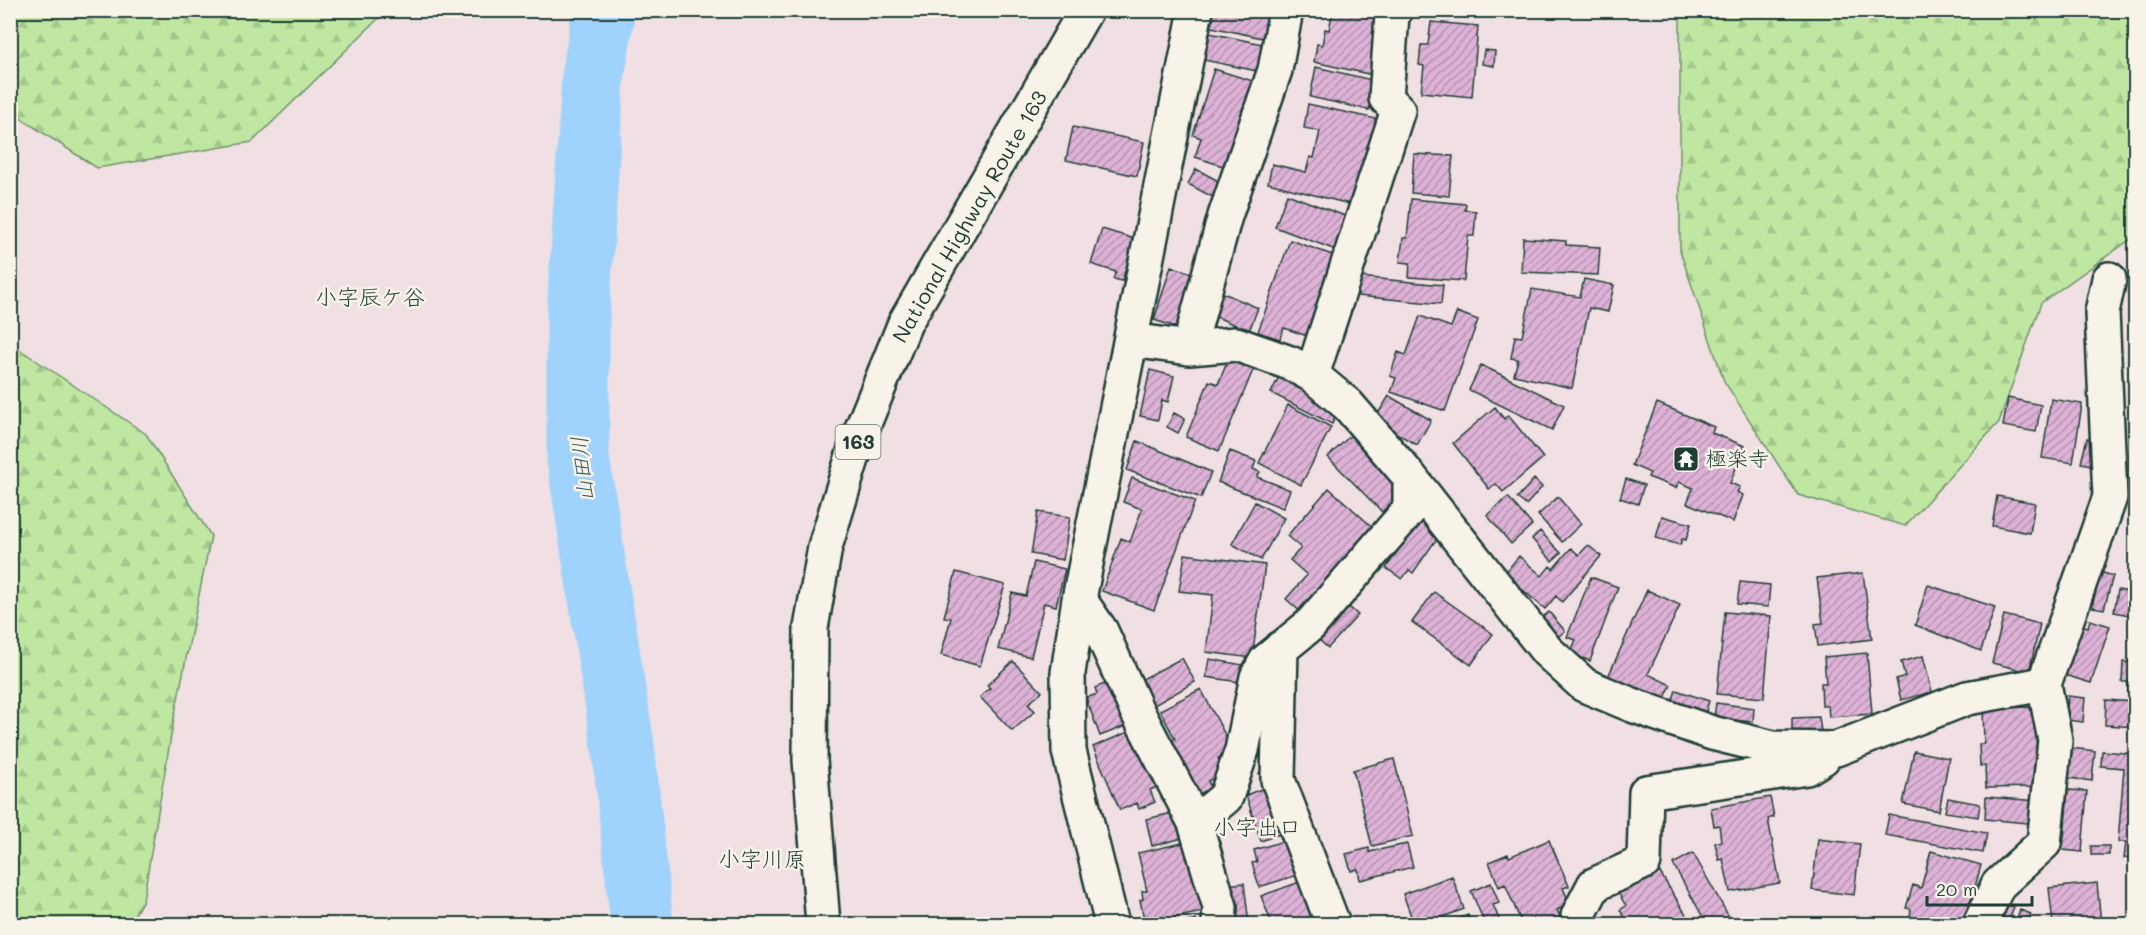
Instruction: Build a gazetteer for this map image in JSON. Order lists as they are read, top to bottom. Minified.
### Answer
{"streets":{"main road":["National Highway Route 163","163"]},"districts":["小字辰ケ谷","小字出口","小字川原"],"water":["山田川"],"places":{"temple":["極楽寺"]},"scale_bar":"20 m"}
